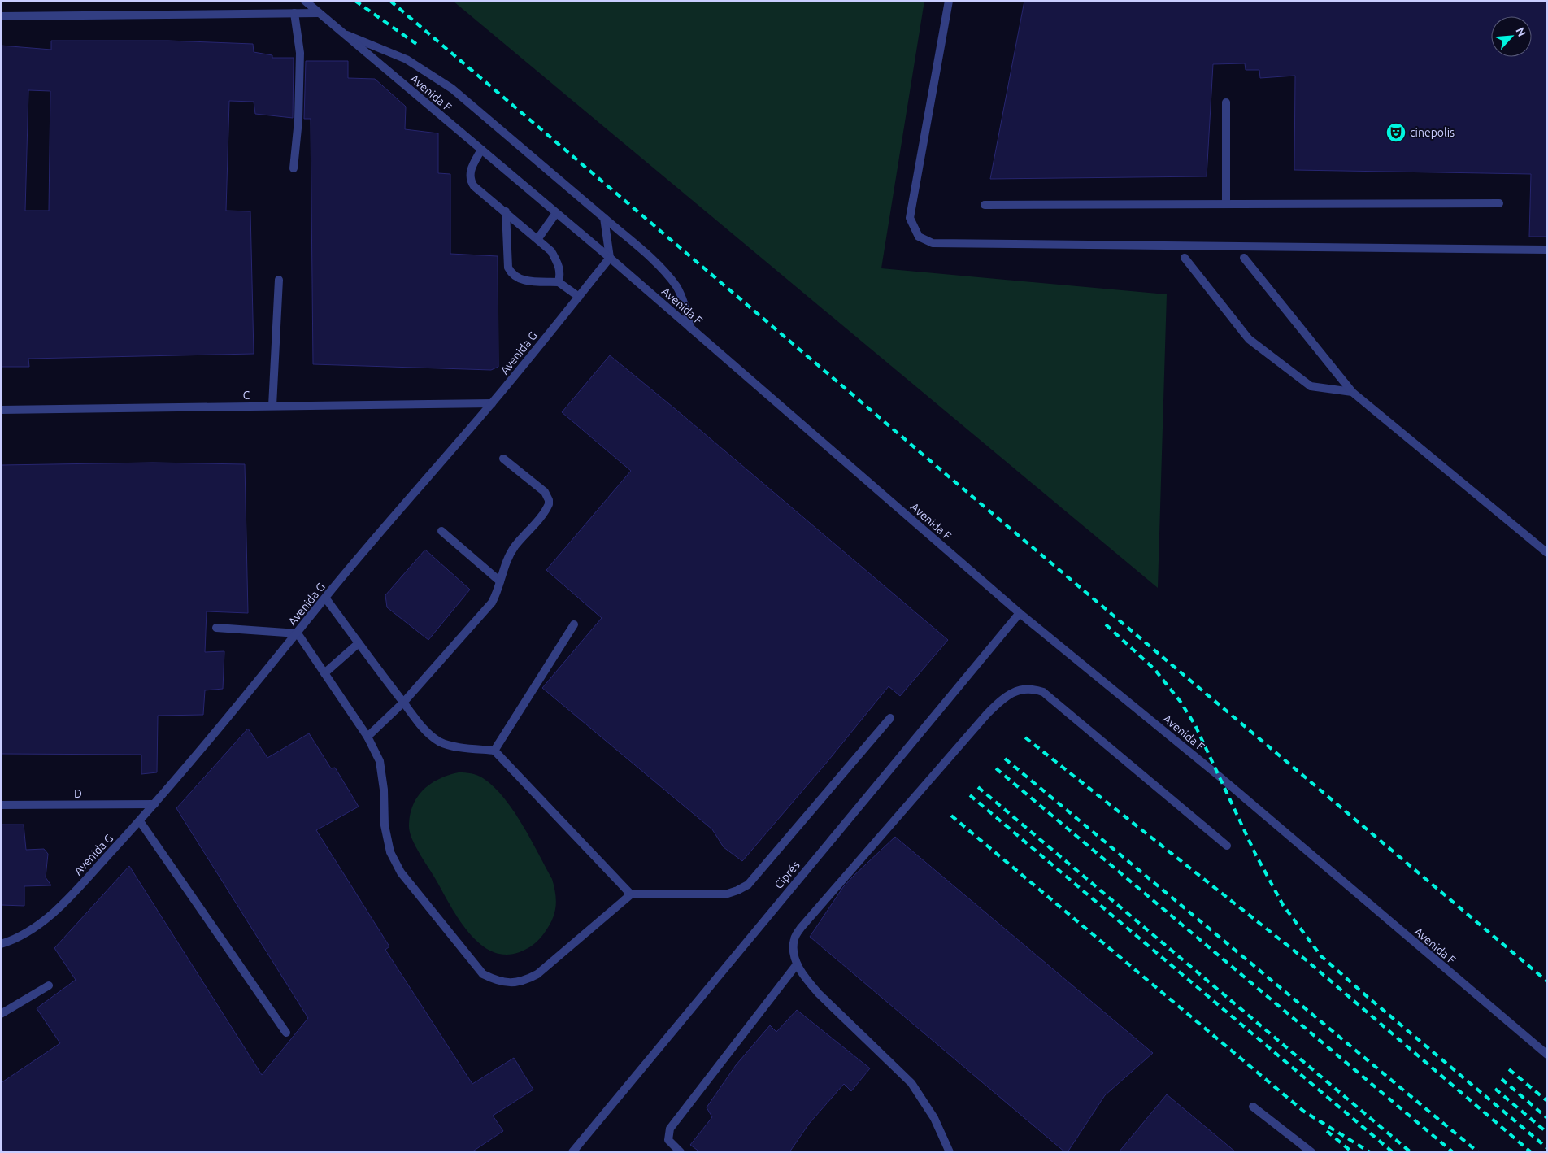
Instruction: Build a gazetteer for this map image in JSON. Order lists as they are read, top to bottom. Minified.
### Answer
{"streets":{"street":["Avenida F","Avenida G","C","D","Ciprés"]},"crossings":[["Avenida F","Avenida G"],["Avenida F","Ciprés"],["Avenida G","C"],["Avenida G","D"]],"places":{"theatre":["cinepolis"]},"north":"top right"}
